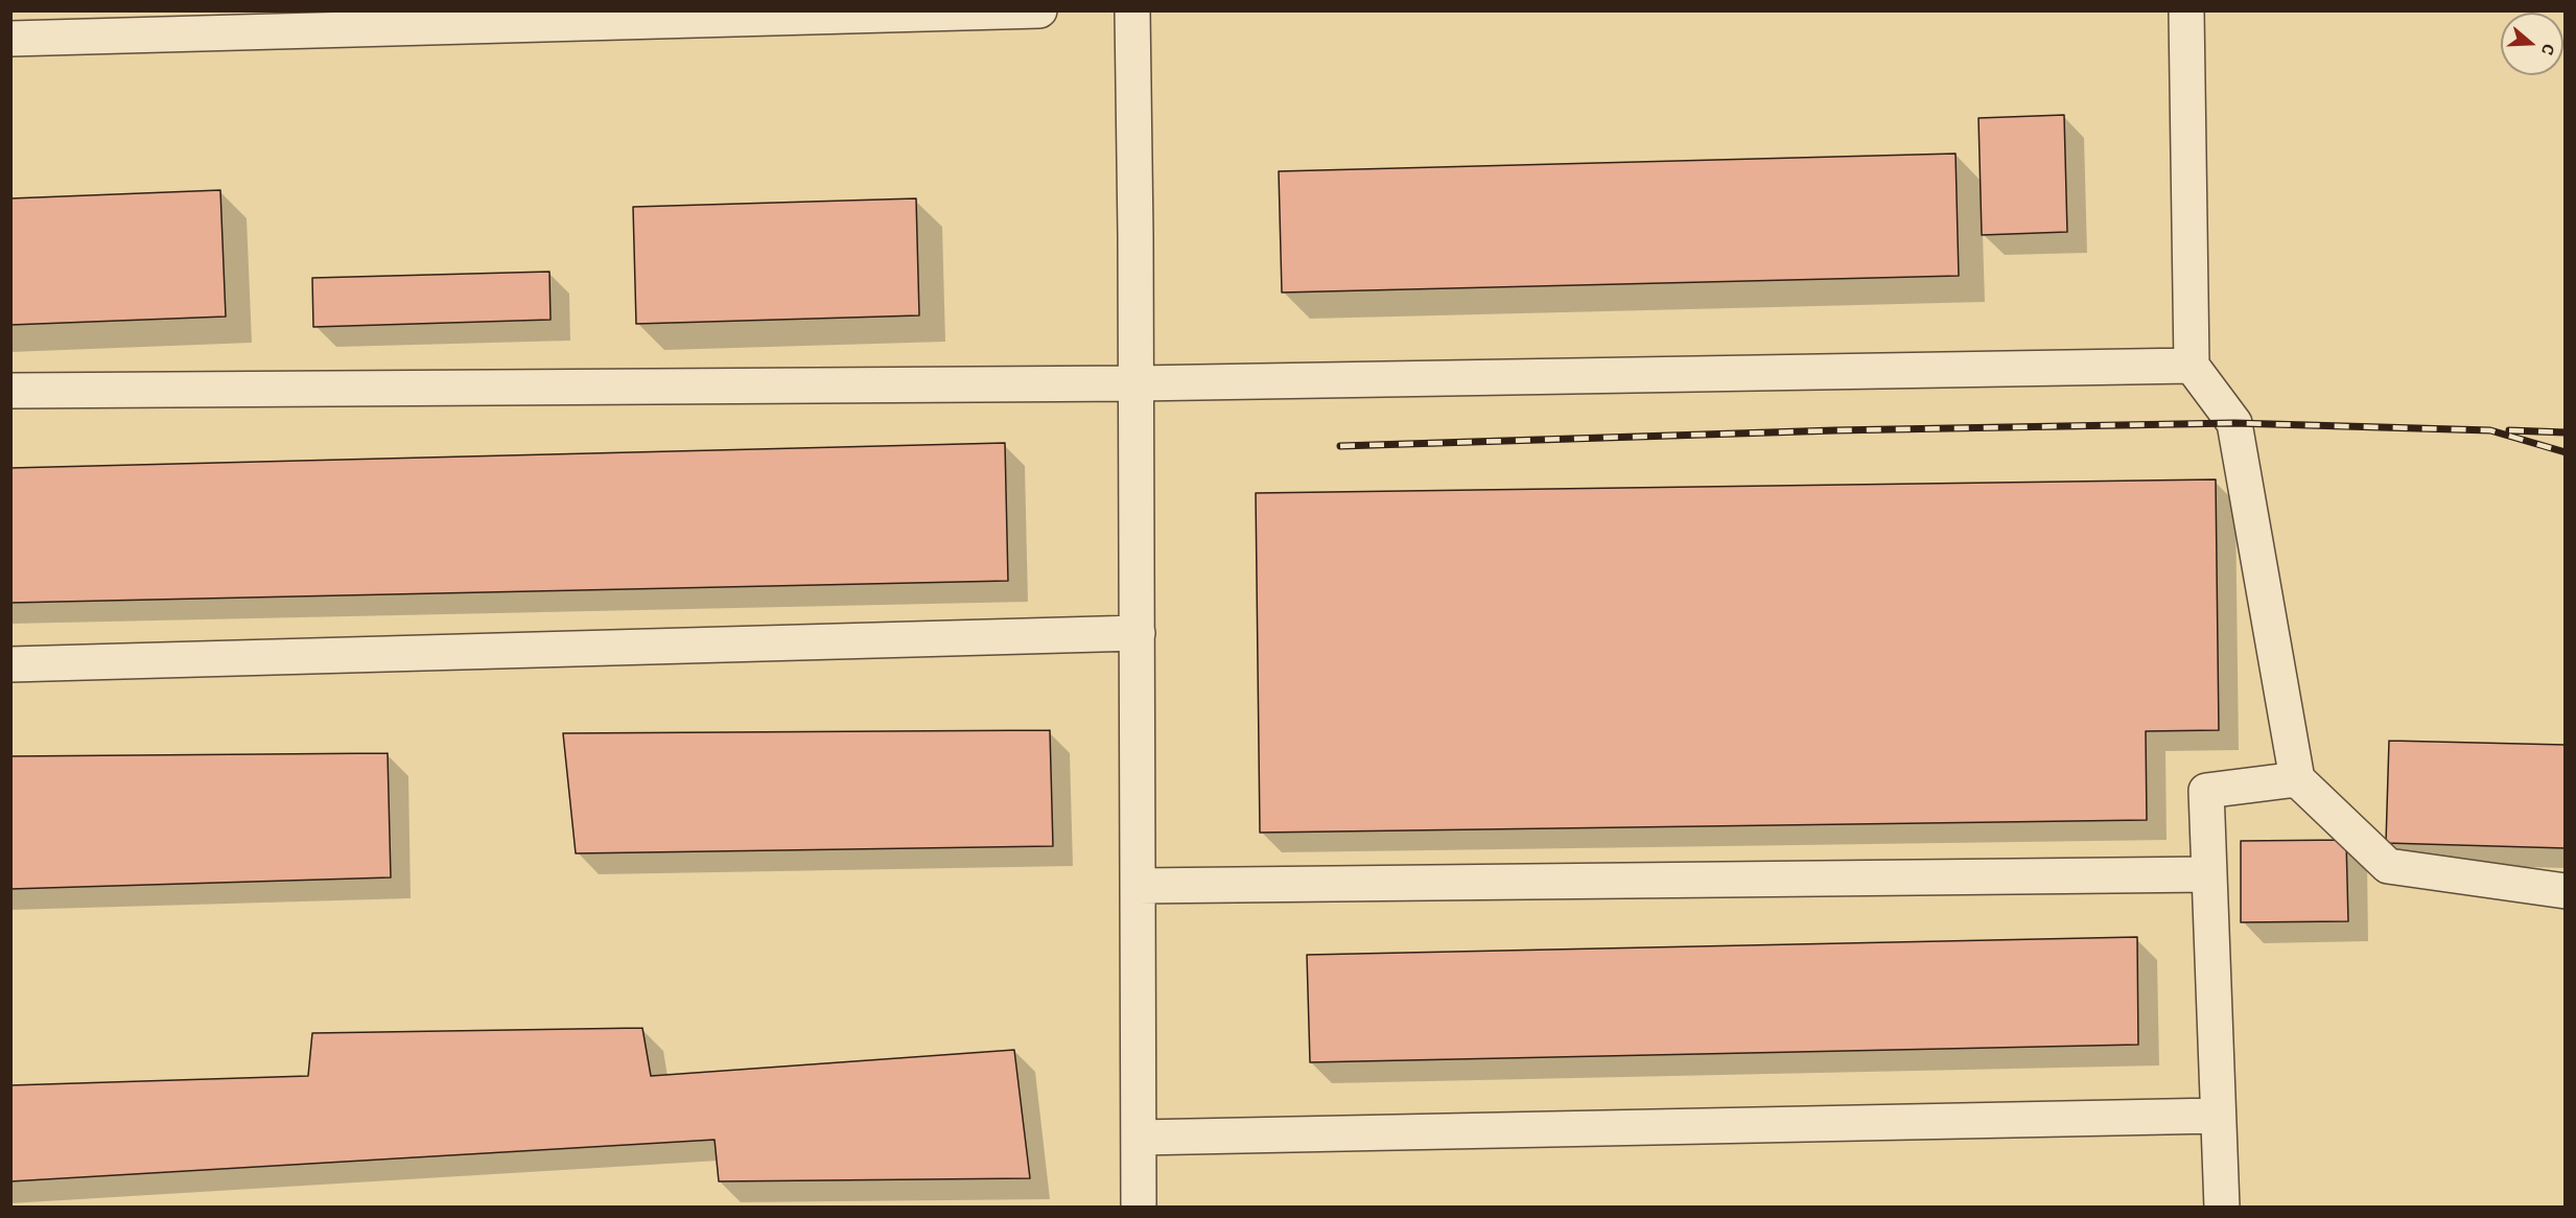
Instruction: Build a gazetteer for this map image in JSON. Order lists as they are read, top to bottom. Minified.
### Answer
{"north":"right"}
